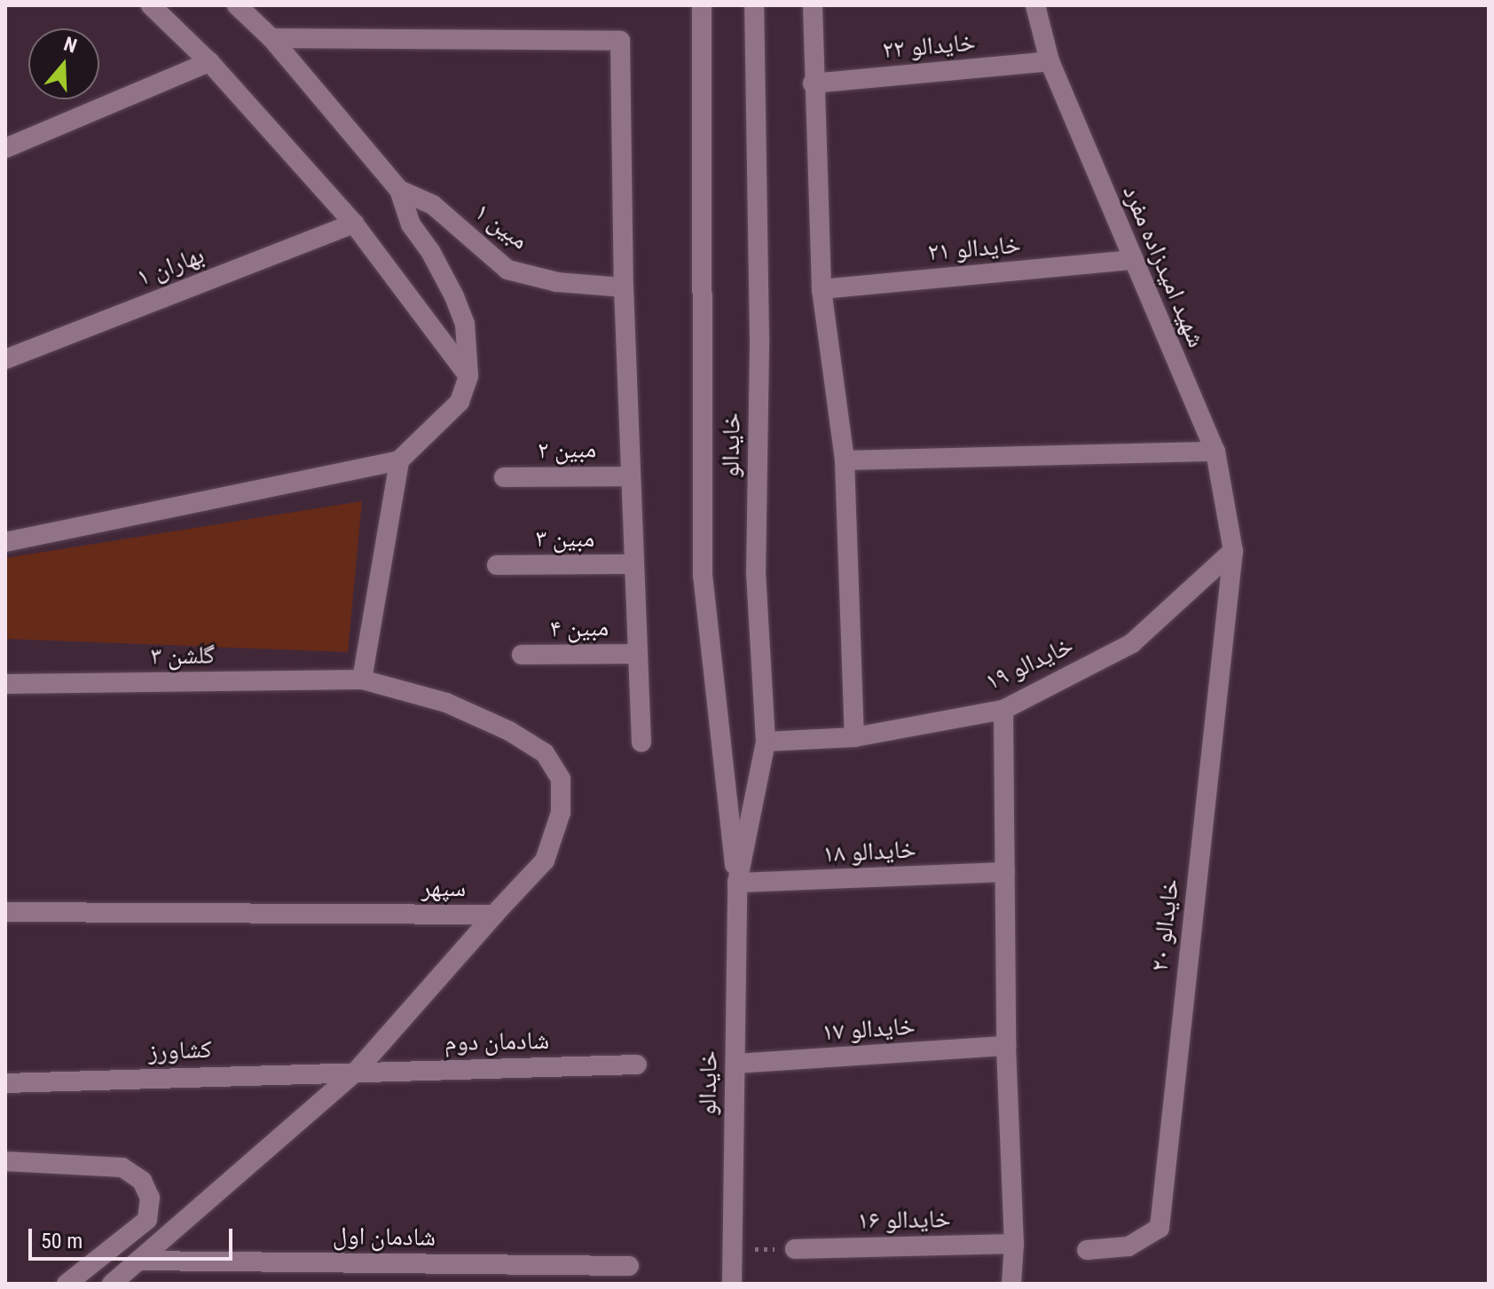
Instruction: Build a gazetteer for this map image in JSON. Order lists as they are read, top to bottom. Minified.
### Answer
{"streets":{"street":["خایدالو ۲۲","مبین ۱","خایدالو ۲۱","بهاران ۱","شهید امیدزاده مفرد","خایدالو","مبین ۲","مبین ۳","مبین ۴","گلشن ۳","خایدالو ۱۹","خایدالو ۱۸","سپهر","خایدالو ۲۰","خایدالو ۱۷","شادمان دوم","کشاورز","خایدالو ۱۶","شادمان اول"]},"crossings":[["خایدالو ۲۲","شهید امیدزاده مفرد"],["خایدالو ۲۱","شهید امیدزاده مفرد"],["شهید امیدزاده مفرد","خایدالو ۱۹"],["شهید امیدزاده مفرد","خایدالو ۲۰"],["خایدالو","خایدالو ۱۹"],["خایدالو","خایدالو ۱۸"],["خایدالو","خایدالو ۱۷"],["گلشن ۳","سپهر"],["خایدالو ۱۹","خایدالو ۲۰"],["شادمان دوم","کشاورز"]],"scale_bar":"50 m","north":"top"}
